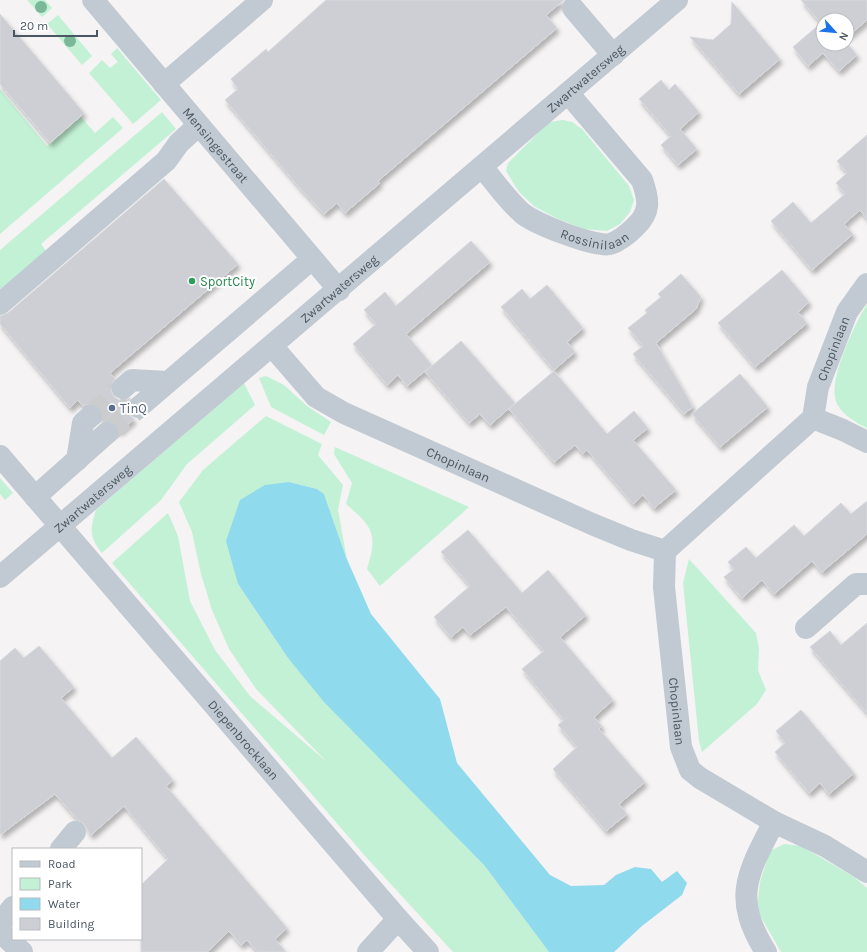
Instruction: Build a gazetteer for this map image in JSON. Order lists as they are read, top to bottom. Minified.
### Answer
{"streets":{"street":["Zwartwatersweg","Mensingestraat","Rossinilaan","Chopinlaan","Diepenbrocklaan"]},"crossings":[["Zwartwatersweg","Mensingestraat"],["Zwartwatersweg","Rossinilaan"],["Zwartwatersweg","Chopinlaan"],["Zwartwatersweg","Diepenbrocklaan"]],"places":["SportCity","TinQ"],"legend":["Road","Park","Water","Building"],"scale_bar":"20 m","north":"bottom right"}
